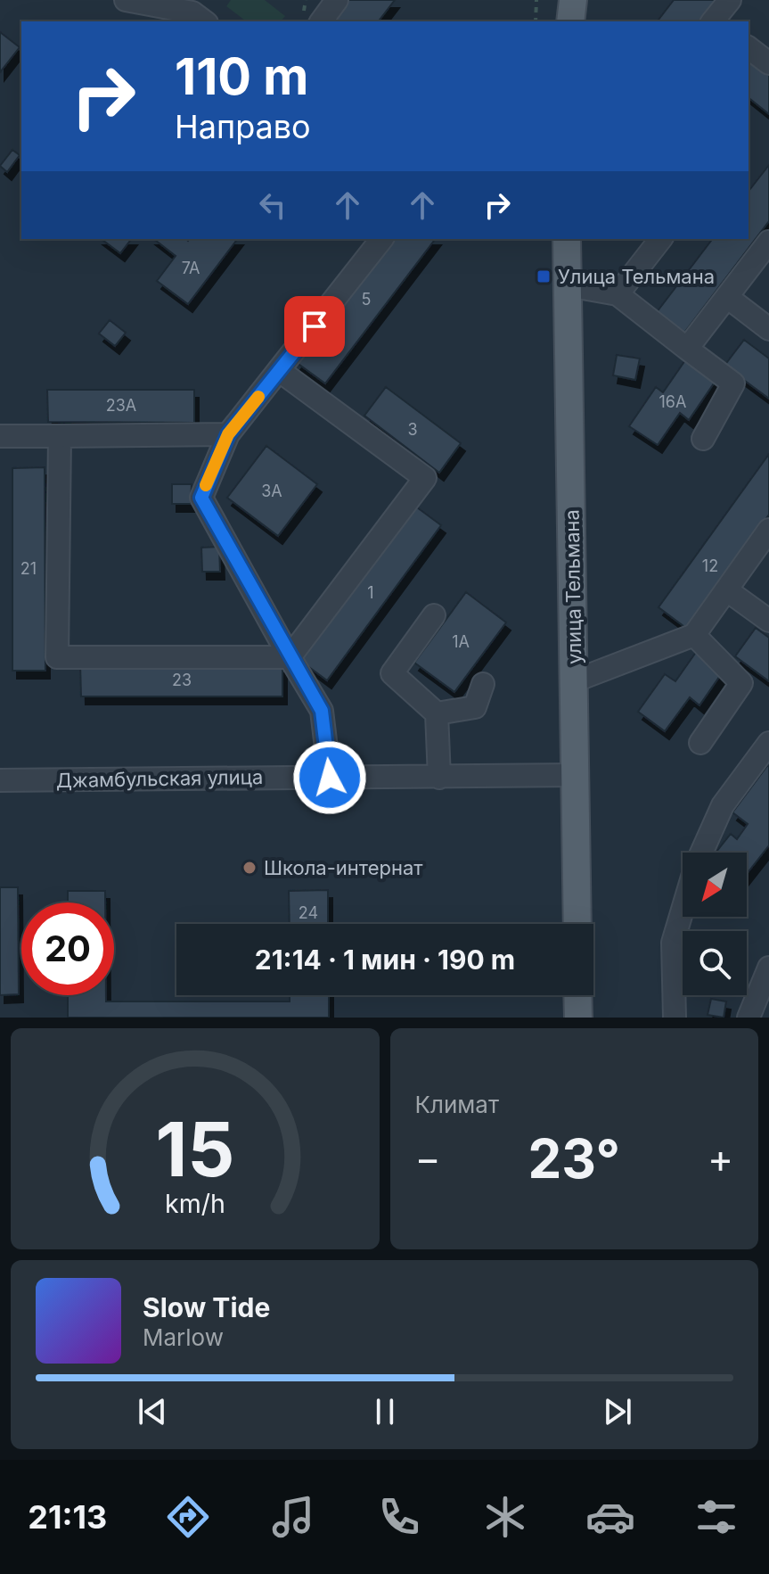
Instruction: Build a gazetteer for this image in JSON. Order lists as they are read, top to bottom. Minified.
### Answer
{"streets":{"main road":["улица Тельмана"],"street":["Джамбульская улица"]},"crossings":[["улица Тельмана","Джамбульская улица"]],"places":{"transit":["Улица Тельмана"],"other":["Школа-интернат"]},"house_numbers":["7А","5","16А","23А","3","3А","12","21","1","1А","23","24"],"north":"bottom left","page":{"turn":["110 m","Направо"],"limit":"20","trip":"21:14 · 1 мин · 190 m","tile":"Климат","heat":["−","23°","+"],"song":["Slow Tide","Marlow"],"tabs":"21:13","gauge":["15","km/h"]}}
